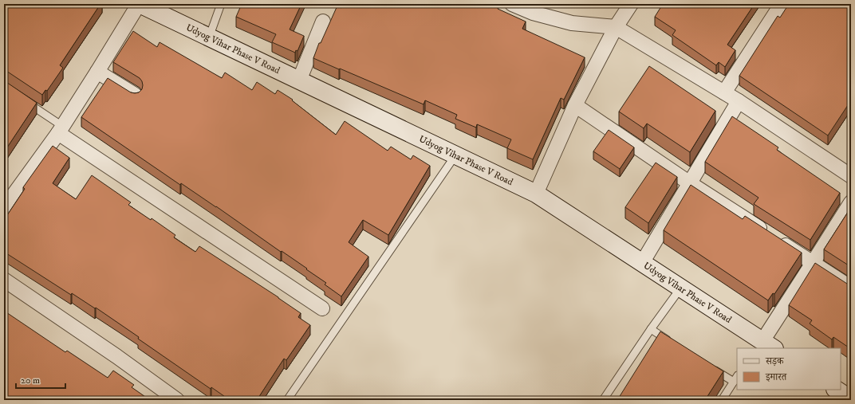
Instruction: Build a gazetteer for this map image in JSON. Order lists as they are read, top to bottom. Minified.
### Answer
{"streets":{"street":["Udyog Vihar Phase V Road"]},"legend":["सड़क","इमारत"],"scale_bar":"20 m"}
